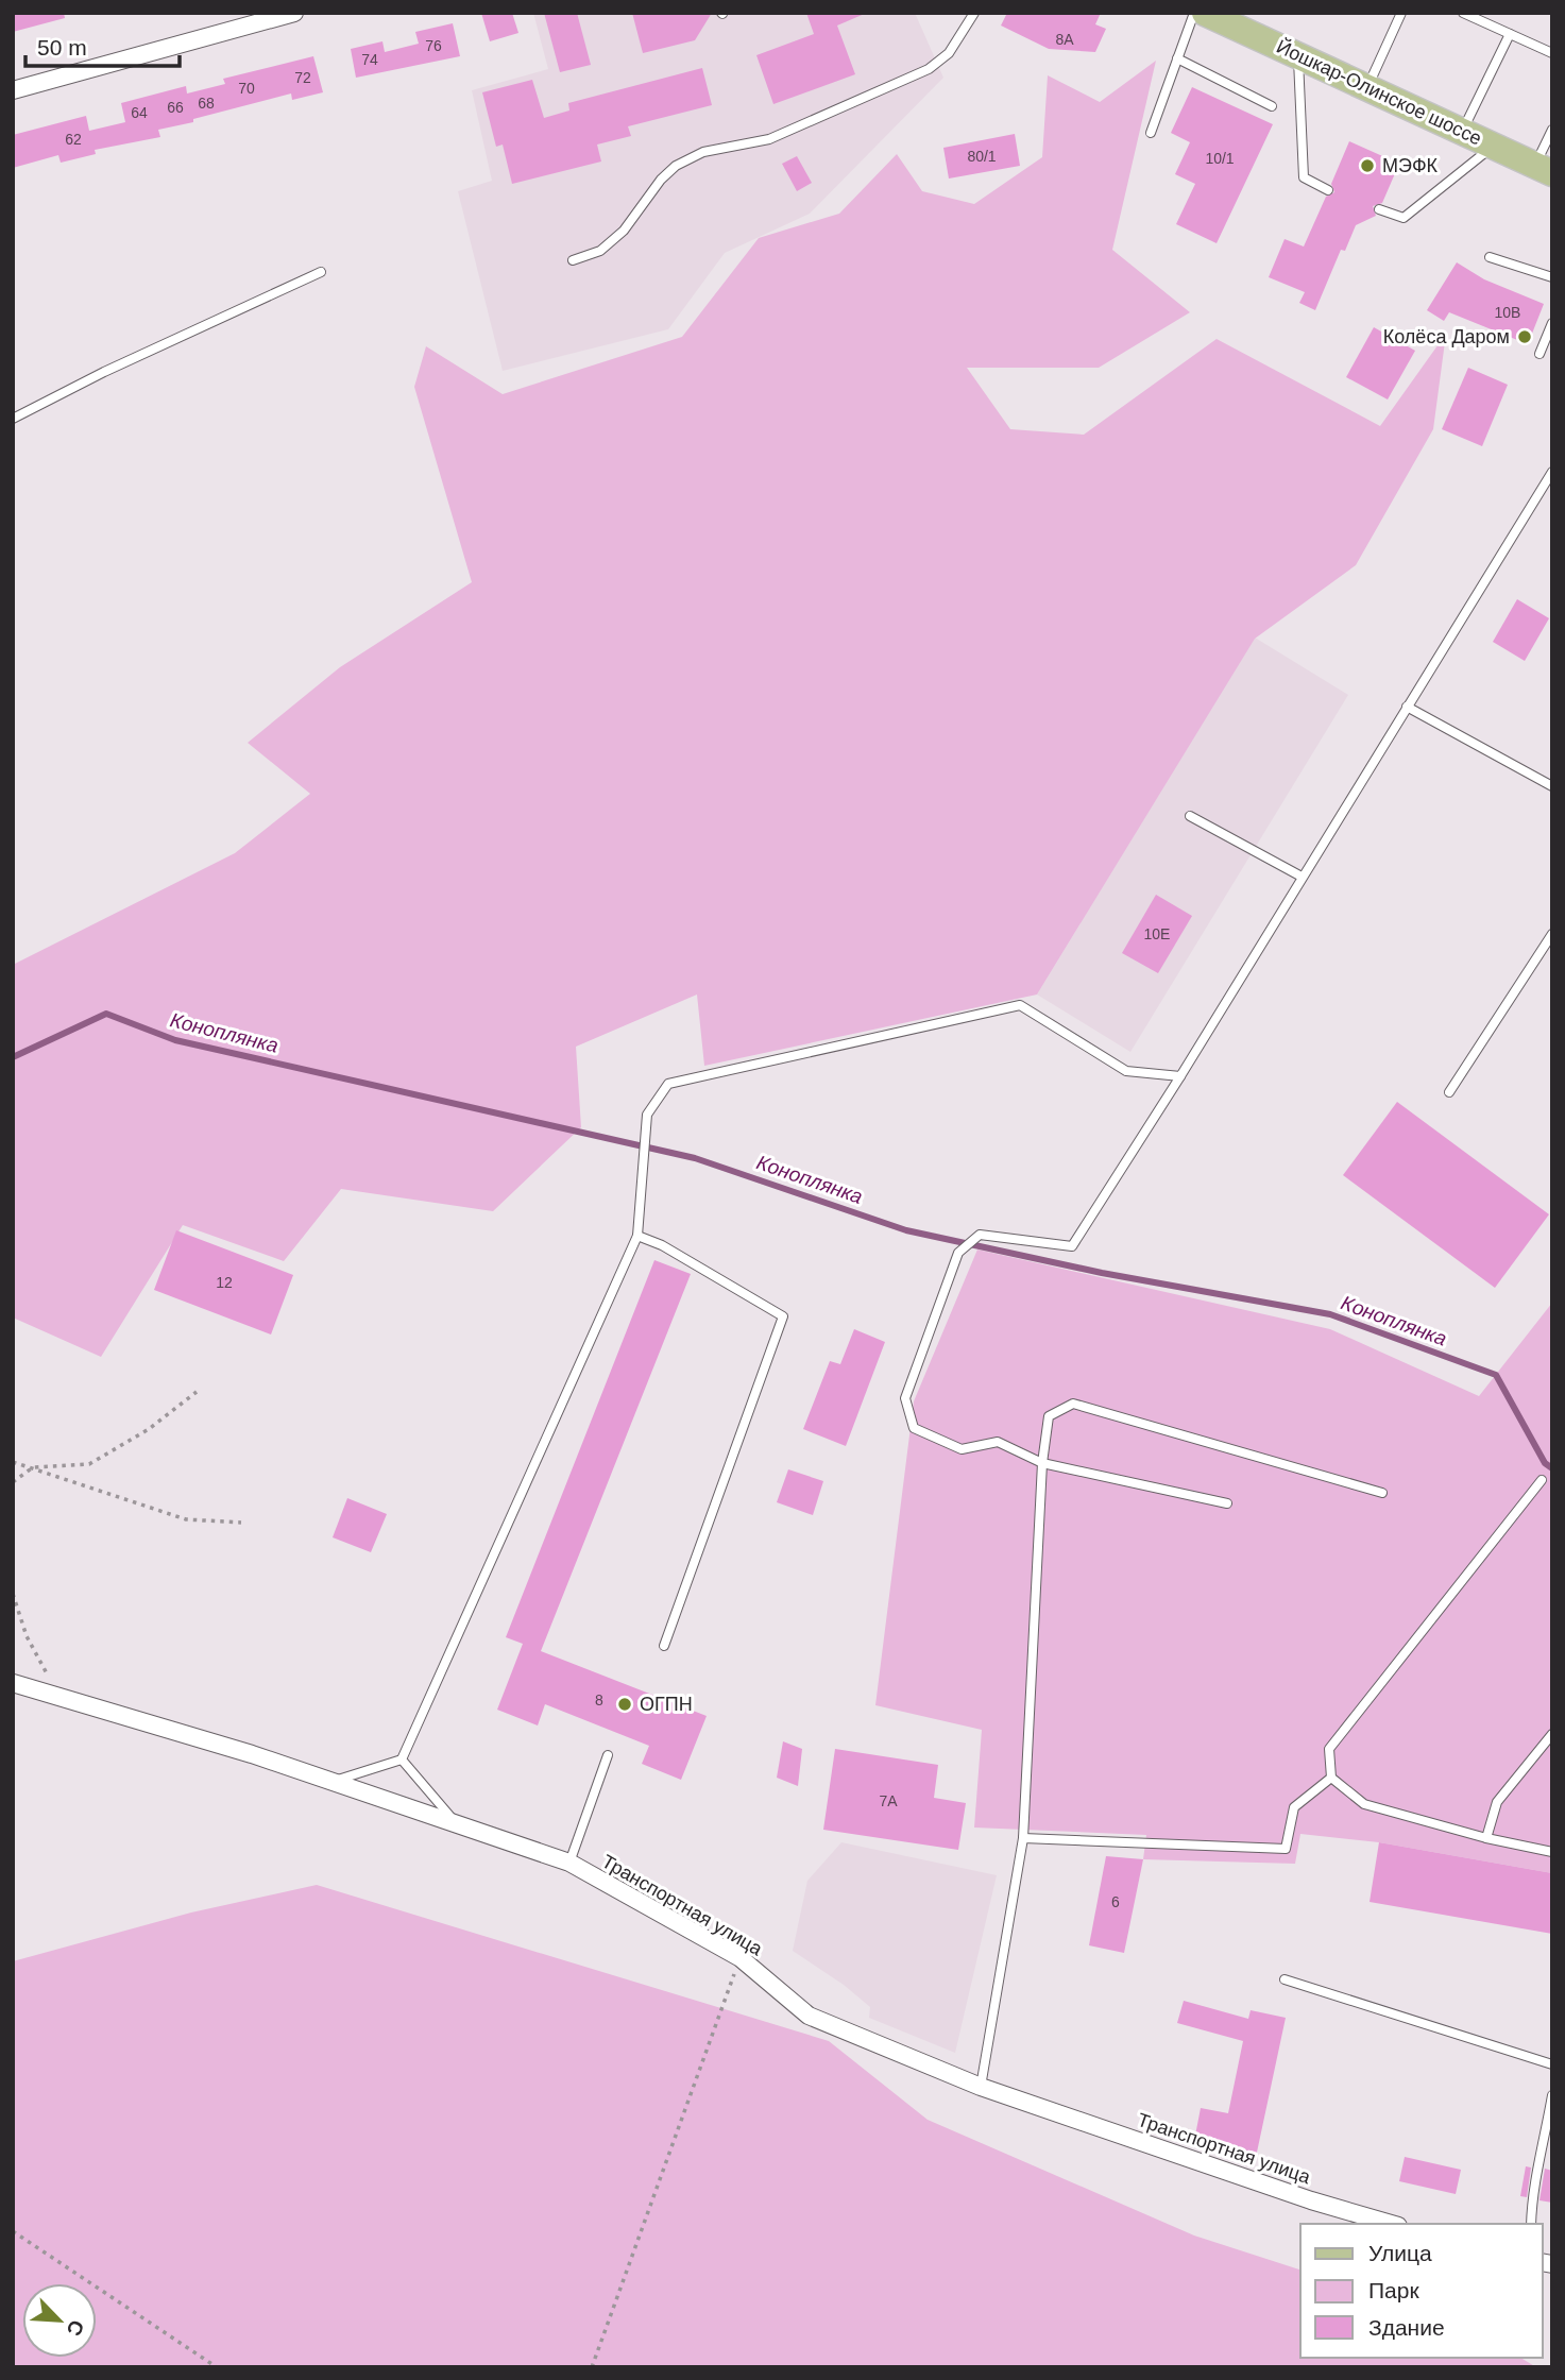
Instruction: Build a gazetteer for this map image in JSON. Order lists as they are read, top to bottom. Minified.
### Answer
{"streets":{"main road":["Йошкар-Олинское шоссе"],"street":["Транспортная улица"]},"water":["Коноплянка"],"places":["МЭФК","Колёса Даром","ОГПН"],"house_numbers":["8А","76","74","72","70","68","66","64","62","80/1","10/1","10В","10Е","12","8","7А","6"],"legend":["Улица","Парк","Здание"],"scale_bar":"50 m","north":"bottom right"}
